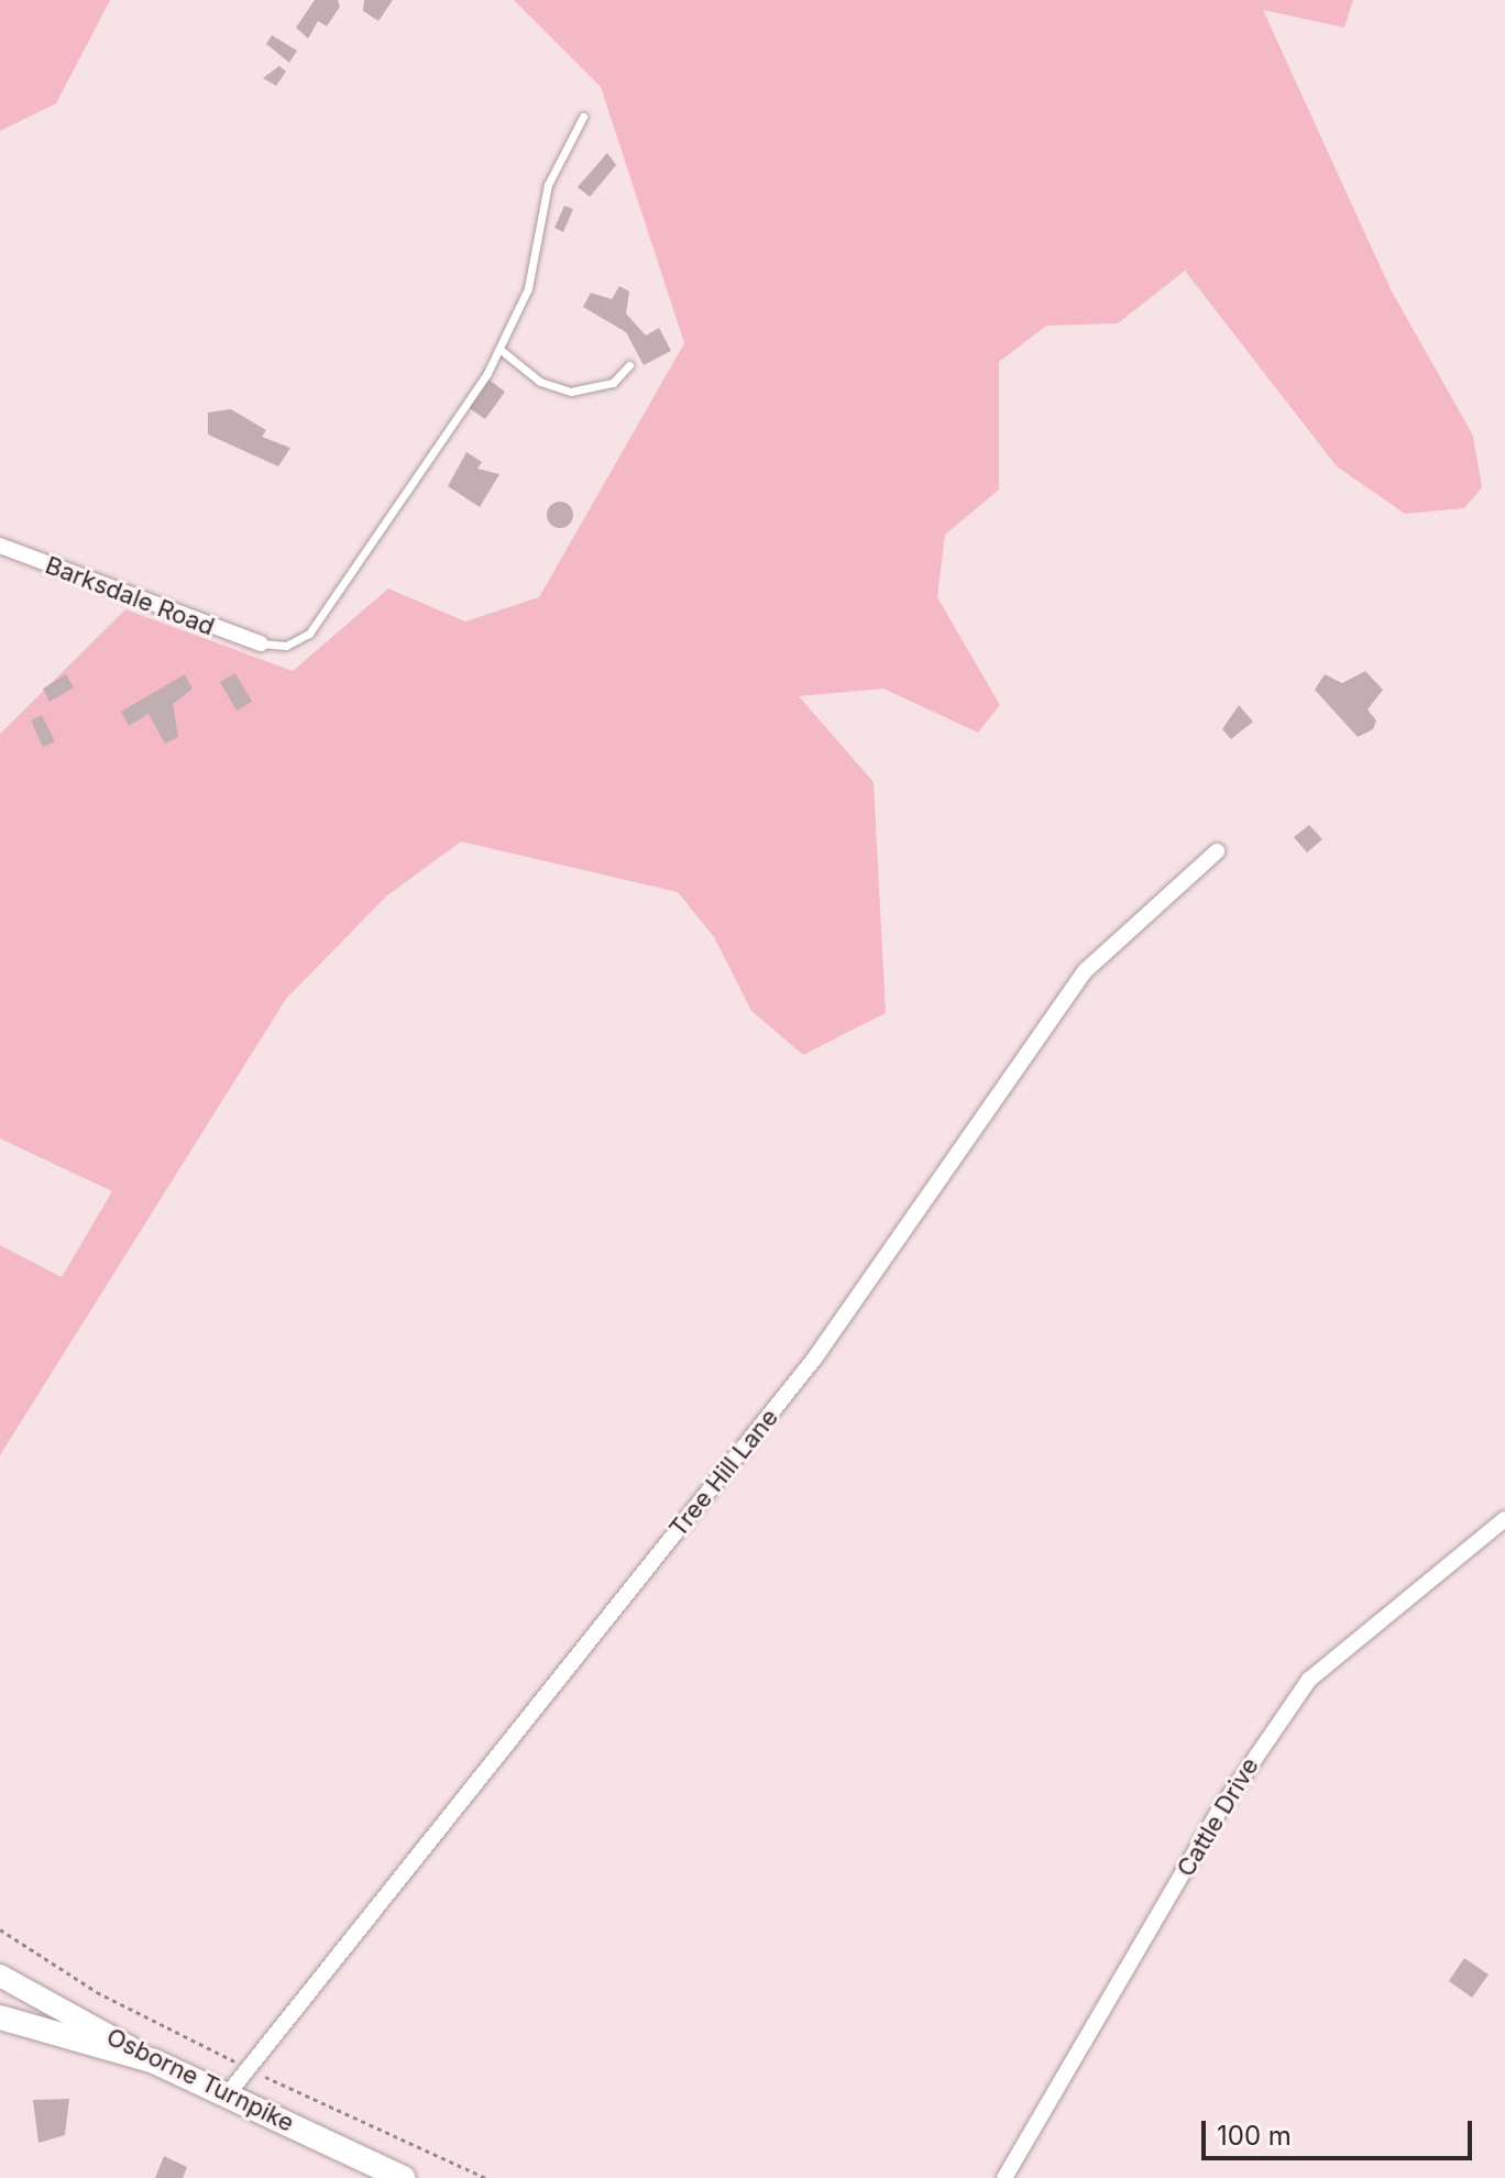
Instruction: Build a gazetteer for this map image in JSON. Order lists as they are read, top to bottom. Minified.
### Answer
{"streets":{"main road":["Osborne Turnpike"],"street":["Barksdale Road","Tree Hill Lane","Cattle Drive"]},"crossings":[["Tree Hill Lane","Osborne Turnpike"]],"scale_bar":"100 m"}
